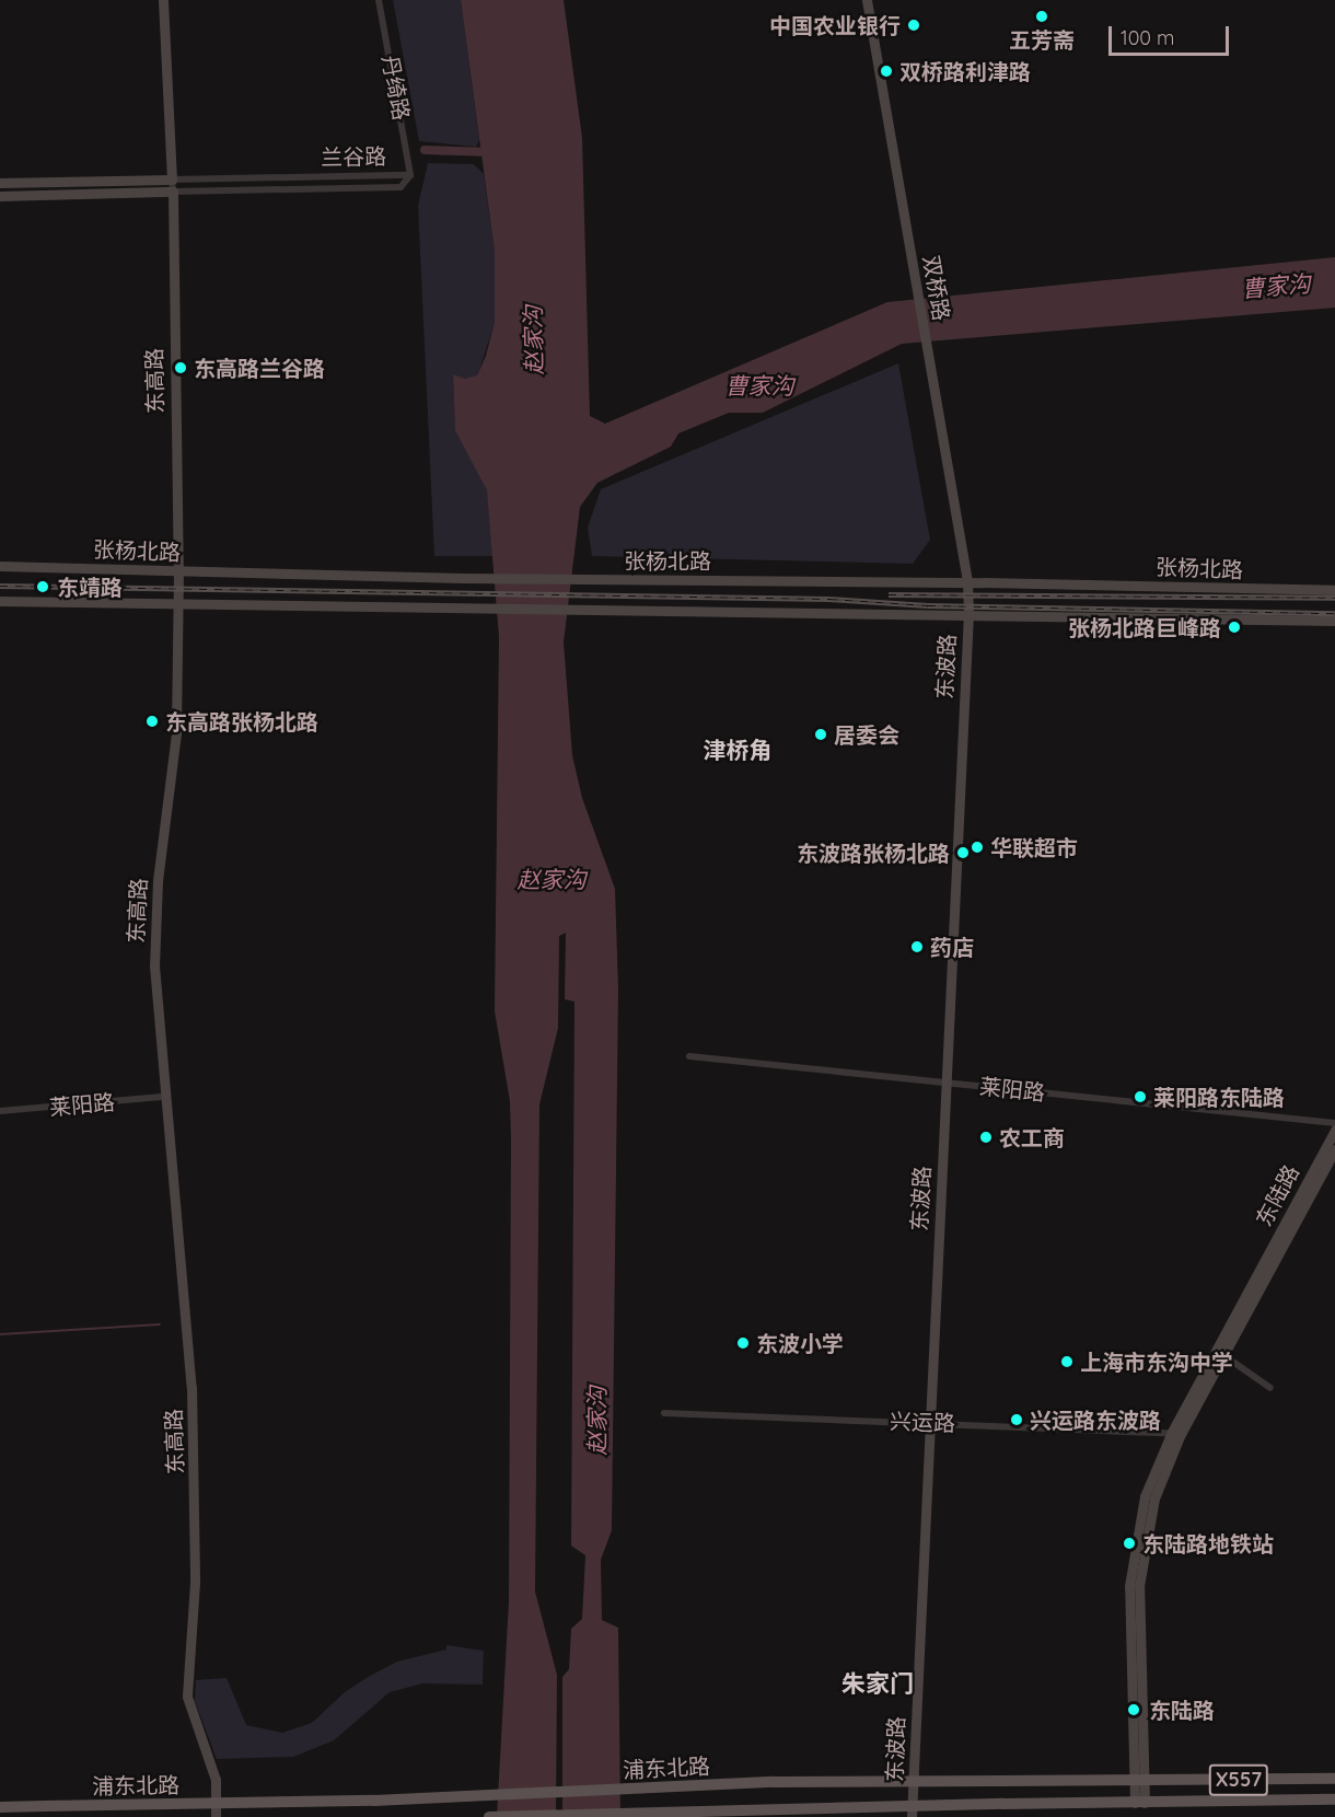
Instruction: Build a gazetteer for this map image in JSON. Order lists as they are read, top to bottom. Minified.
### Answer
{"streets":{"main road":["浦东北路","X557"],"street":["丹绮路","兰谷路","双桥路","东高路","张杨北路","东波路","莱阳路","东陆路","兴运路"]},"crossings":[["丹绮路","兰谷路"],["兰谷路","东高路"],["双桥路","张杨北路"],["双桥路","东波路"],["东高路","张杨北路"],["东高路","莱阳路"],["张杨北路","东波路"],["东波路","莱阳路"],["东波路","兴运路"],["东陆路","兴运路"],["东陆路","浦东北路"]],"districts":["津桥角","朱家门"],"water":["曹家沟","赵家沟"],"places":["五芳斋","中国农业银行","双桥路利津路","东高路兰谷路","东靖路","张杨北路巨峰路","东高路张杨北路","居委会","华联超市","东波路张杨北路","药店","莱阳路东陆路","农工商","东波小学","上海市东沟中学","兴运路东波路","东陆路地铁站","东陆路"],"scale_bar":"100 m"}
